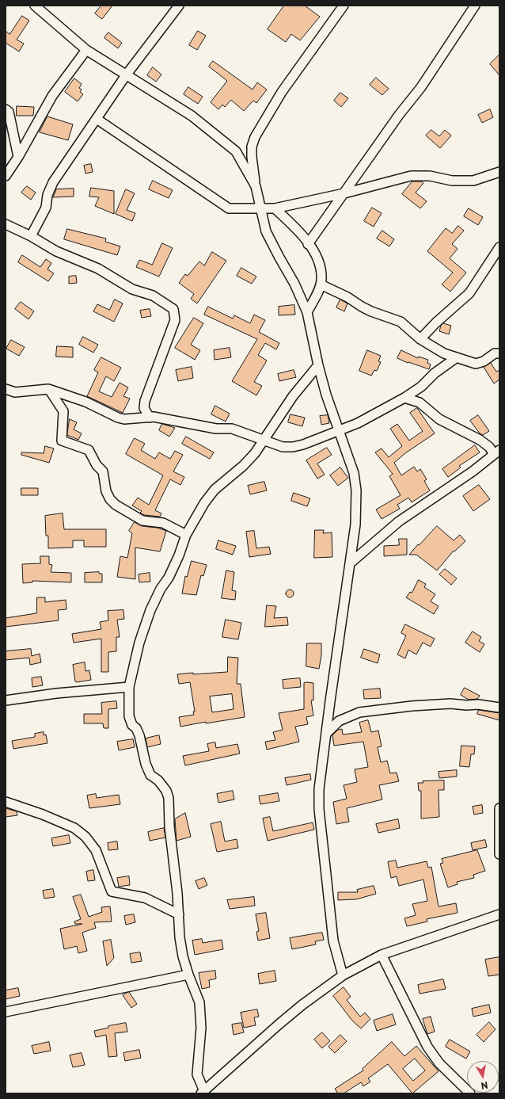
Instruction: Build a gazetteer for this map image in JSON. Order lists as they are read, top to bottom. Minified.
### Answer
{"north":"bottom"}
